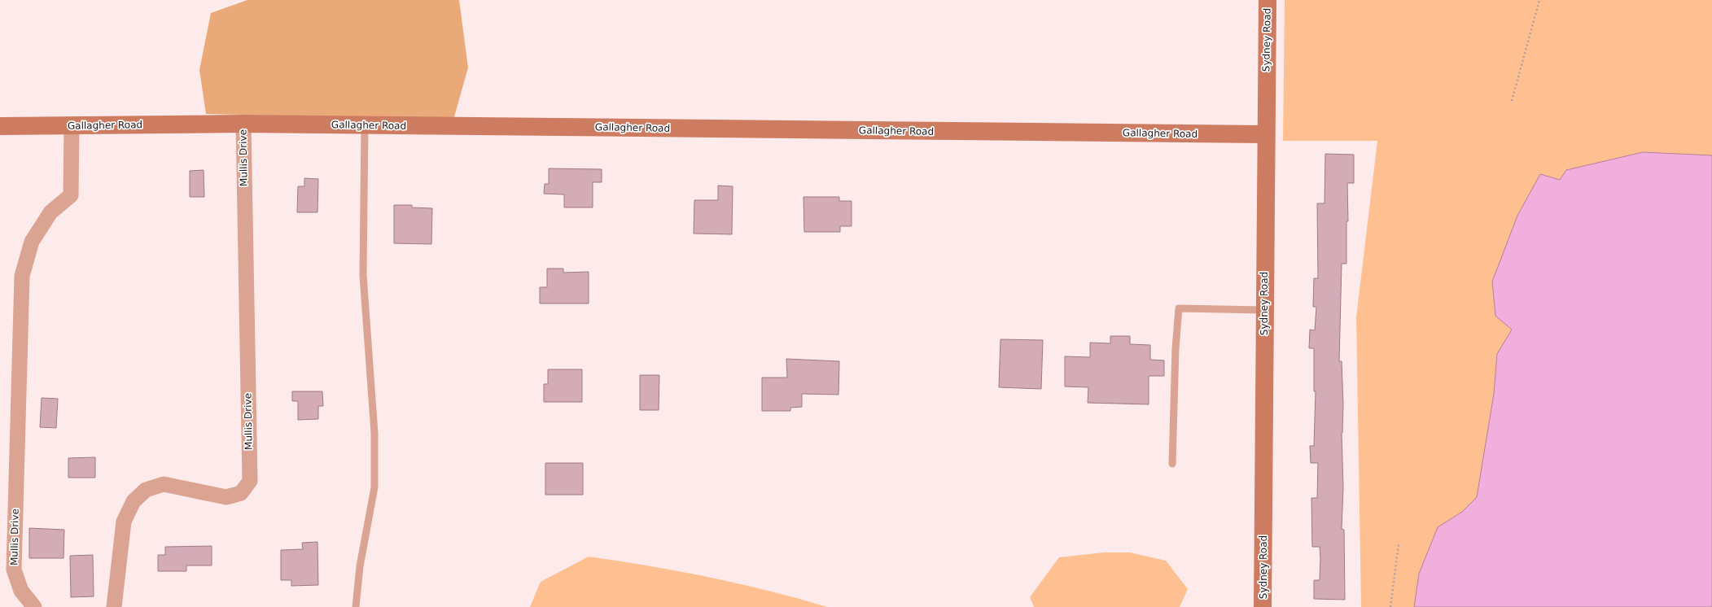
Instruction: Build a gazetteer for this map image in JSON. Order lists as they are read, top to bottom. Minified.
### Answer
{"streets":{"street":["Sydney Road","Gallagher Road","Mullis Drive"]},"crossings":[["Sydney Road","Gallagher Road"],["Gallagher Road","Mullis Drive"]]}
